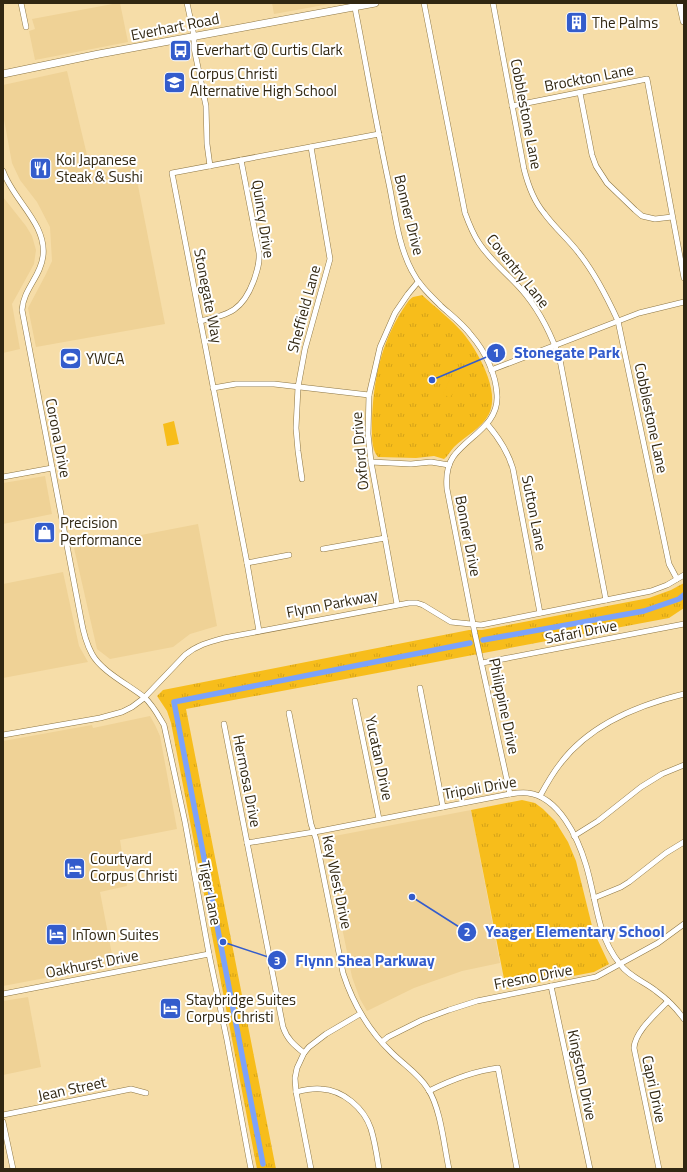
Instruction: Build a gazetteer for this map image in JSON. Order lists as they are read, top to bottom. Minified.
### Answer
{"streets":{"main road":["Everhart Road"],"street":["Brockton Lane","Cobblestone Lane","Bonner Drive","Quincy Drive","Coventry Lane","Stonegate Way","Sheffield Lane","Corona Drive","Oxford Drive","Sutton Lane","Flynn Parkway","Safari Drive","Philippine Drive","Yucatan Drive","Hermosa Drive","Tripoli Drive","Key West Drive","Tiger Lane","Oakhurst Drive","Fresno Drive","Kingston Drive","Jean Street","Capri Drive"]},"crossings":[["Everhart Road","Bonner Drive"],["Brockton Lane","Cobblestone Lane"],["Cobblestone Lane","Flynn Parkway"],["Bonner Drive","Stonegate Way"],["Bonner Drive","Oxford Drive"],["Bonner Drive","Sutton Lane"],["Bonner Drive","Flynn Parkway"],["Bonner Drive","Philippine Drive"],["Quincy Drive","Stonegate Way"],["Coventry Lane","Flynn Parkway"],["Stonegate Way","Sheffield Lane"],["Stonegate Way","Flynn Parkway"],["Corona Drive","Flynn Parkway"],["Corona Drive","Tiger Lane"],["Oxford Drive","Flynn Parkway"],["Sutton Lane","Flynn Parkway"],["Flynn Parkway","Philippine Drive"],["Flynn Parkway","Tiger Lane"],["Safari Drive","Philippine Drive"],["Philippine Drive","Tripoli Drive"],["Yucatan Drive","Tripoli Drive"],["Hermosa Drive","Tripoli Drive"],["Tripoli Drive","Key West Drive"],["Tripoli Drive","Fresno Drive"],["Tripoli Drive","Capri Drive"],["Key West Drive","Fresno Drive"],["Tiger Lane","Oakhurst Drive"],["Fresno Drive","Kingston Drive"]],"places":{"building":["The Palms"],"bus stop":["Everhart @ Curtis Clark"],"school or university":["Corpus Christi Alternative High School"],"restaurant":["Koi Japanese Steak & Sushi"],"sports":["YWCA"],"other":["Stonegate Park","Yeager Elementary School","Flynn Shea Parkway"],"shop":["Precision Performance"],"hotel":["Courtyard Corpus Christi","InTown Suites","Staybridge Suites Corpus Christi"]}}
